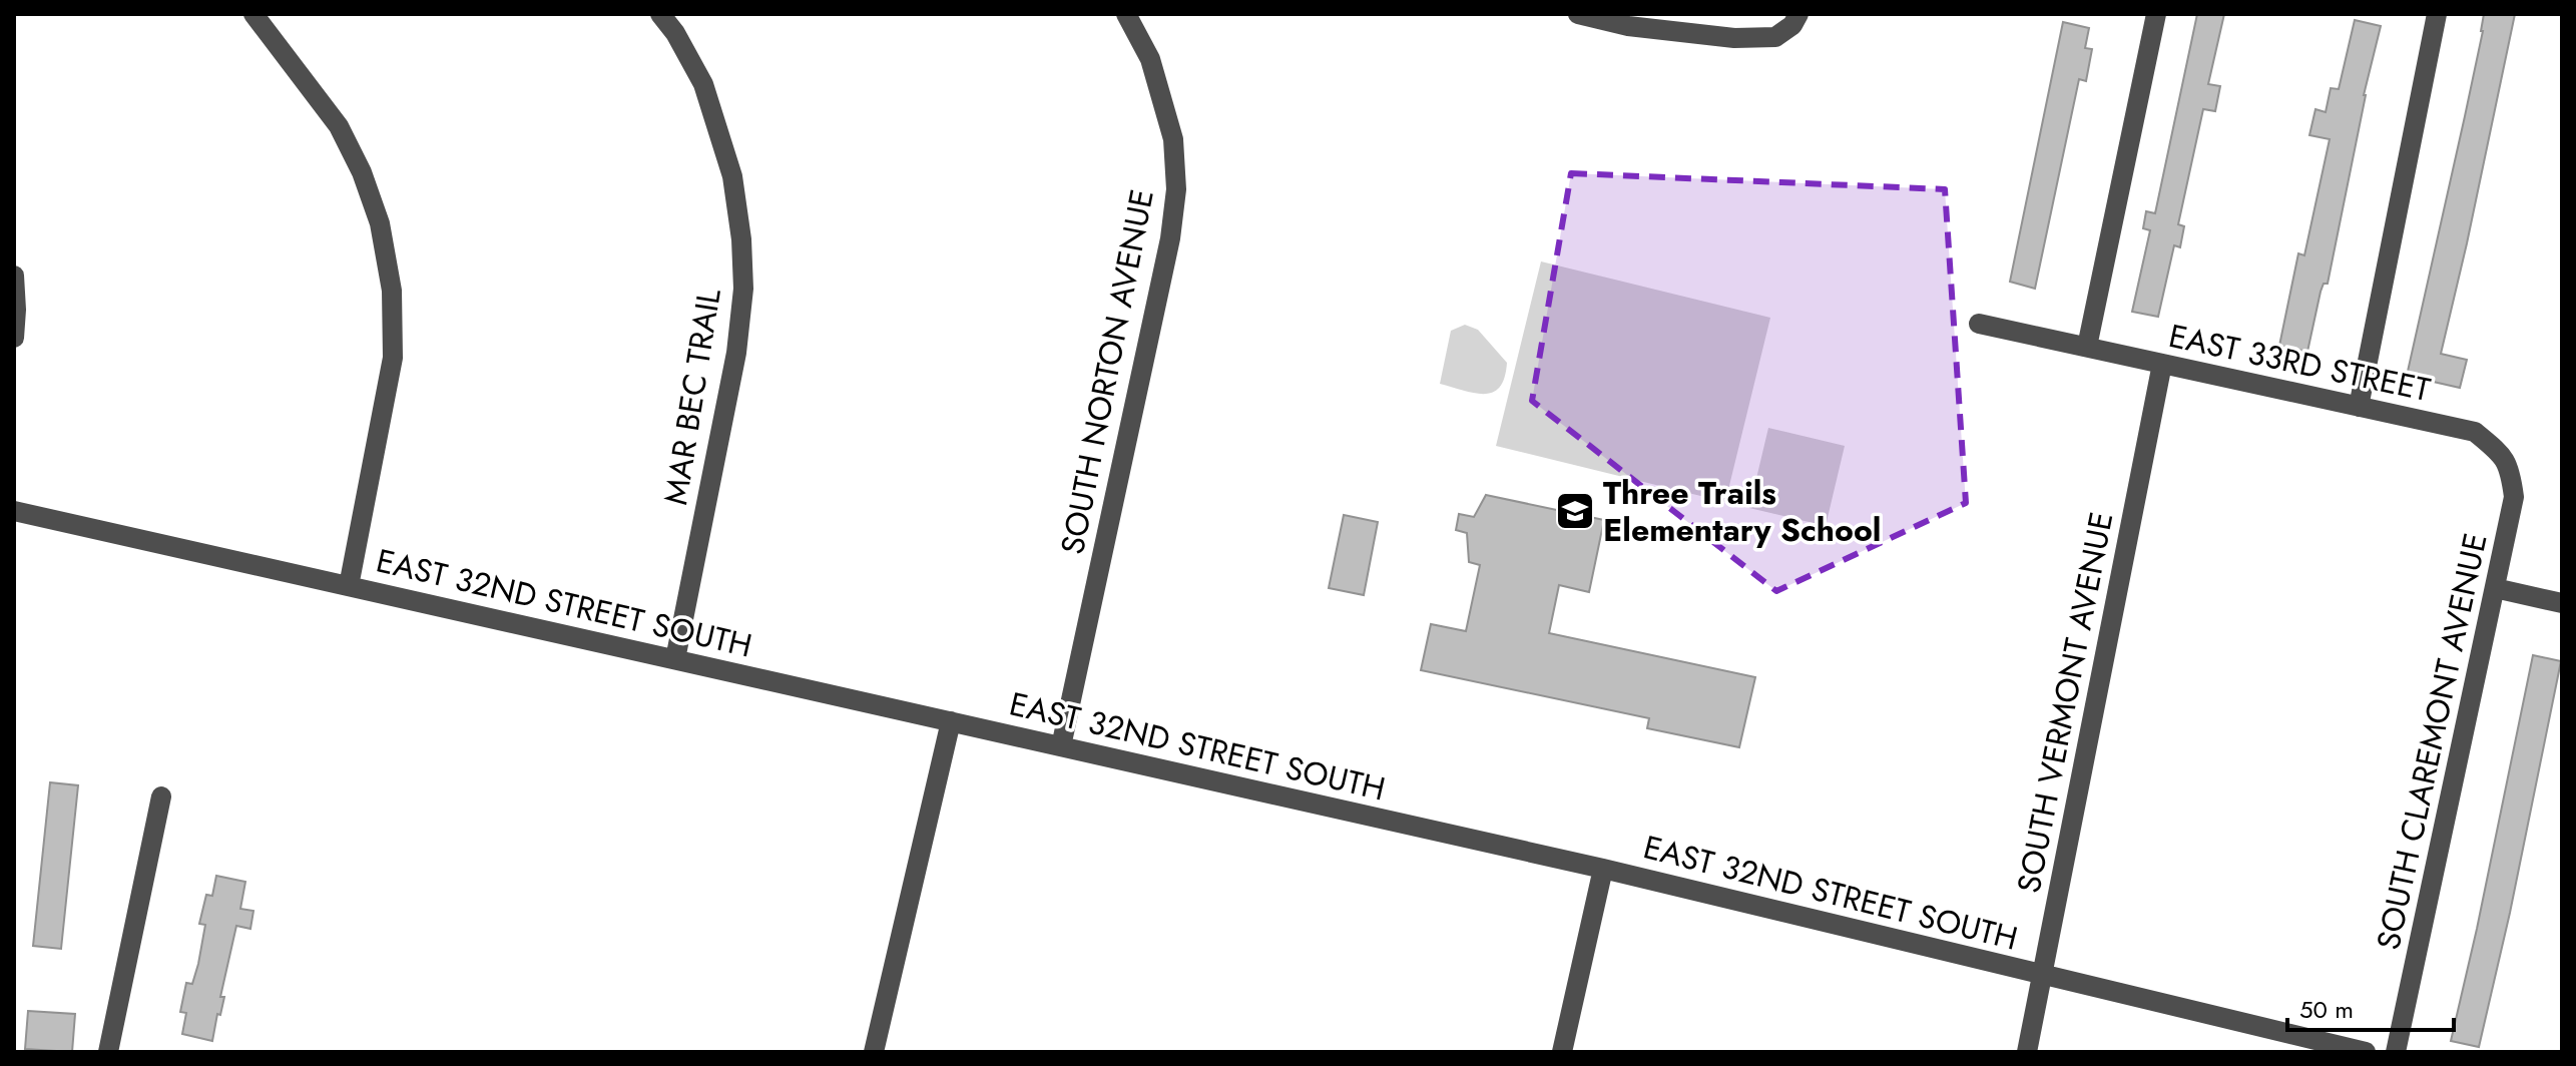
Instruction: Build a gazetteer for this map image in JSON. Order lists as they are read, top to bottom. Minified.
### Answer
{"streets":{"street":["EAST 33RD STREET","SOUTH NORTON AVENUE","MAR BEC TRAIL","EAST 32ND STREET SOUTH","SOUTH VERMONT AVENUE","SOUTH CLAREMONT AVENUE"]},"crossings":[["EAST 33RD STREET","SOUTH VERMONT AVENUE"],["EAST 33RD STREET","SOUTH CLAREMONT AVENUE"],["SOUTH NORTON AVENUE","EAST 32ND STREET SOUTH"],["MAR BEC TRAIL","EAST 32ND STREET SOUTH"],["EAST 32ND STREET SOUTH","SOUTH VERMONT AVENUE"]],"places":{"school or university":["Three Trails Elementary School"]},"scale_bar":"50 m"}
